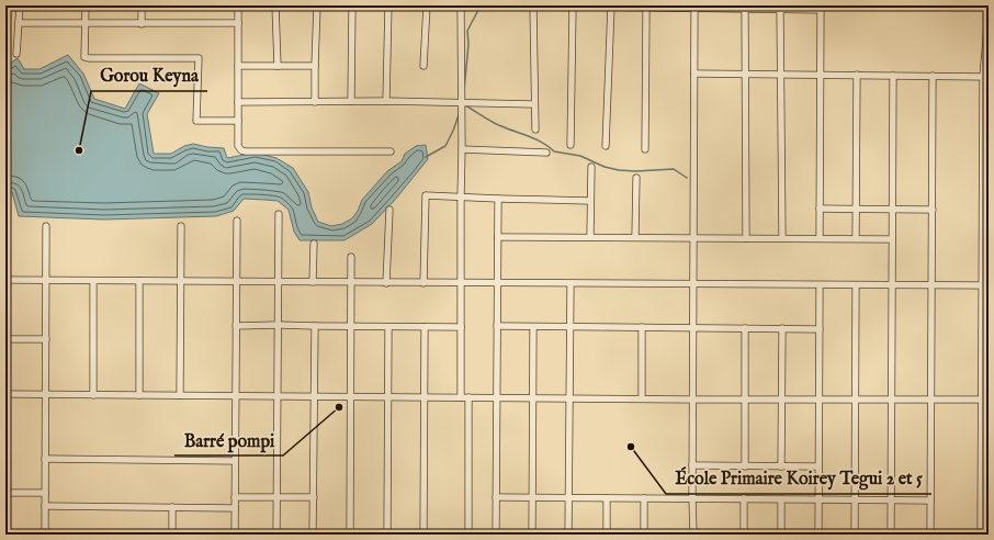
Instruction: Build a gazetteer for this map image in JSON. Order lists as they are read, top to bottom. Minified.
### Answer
{"places":["Gorou Keyna","Barré pompi","École Primaire Koirey Tegui 2 et 5"]}
